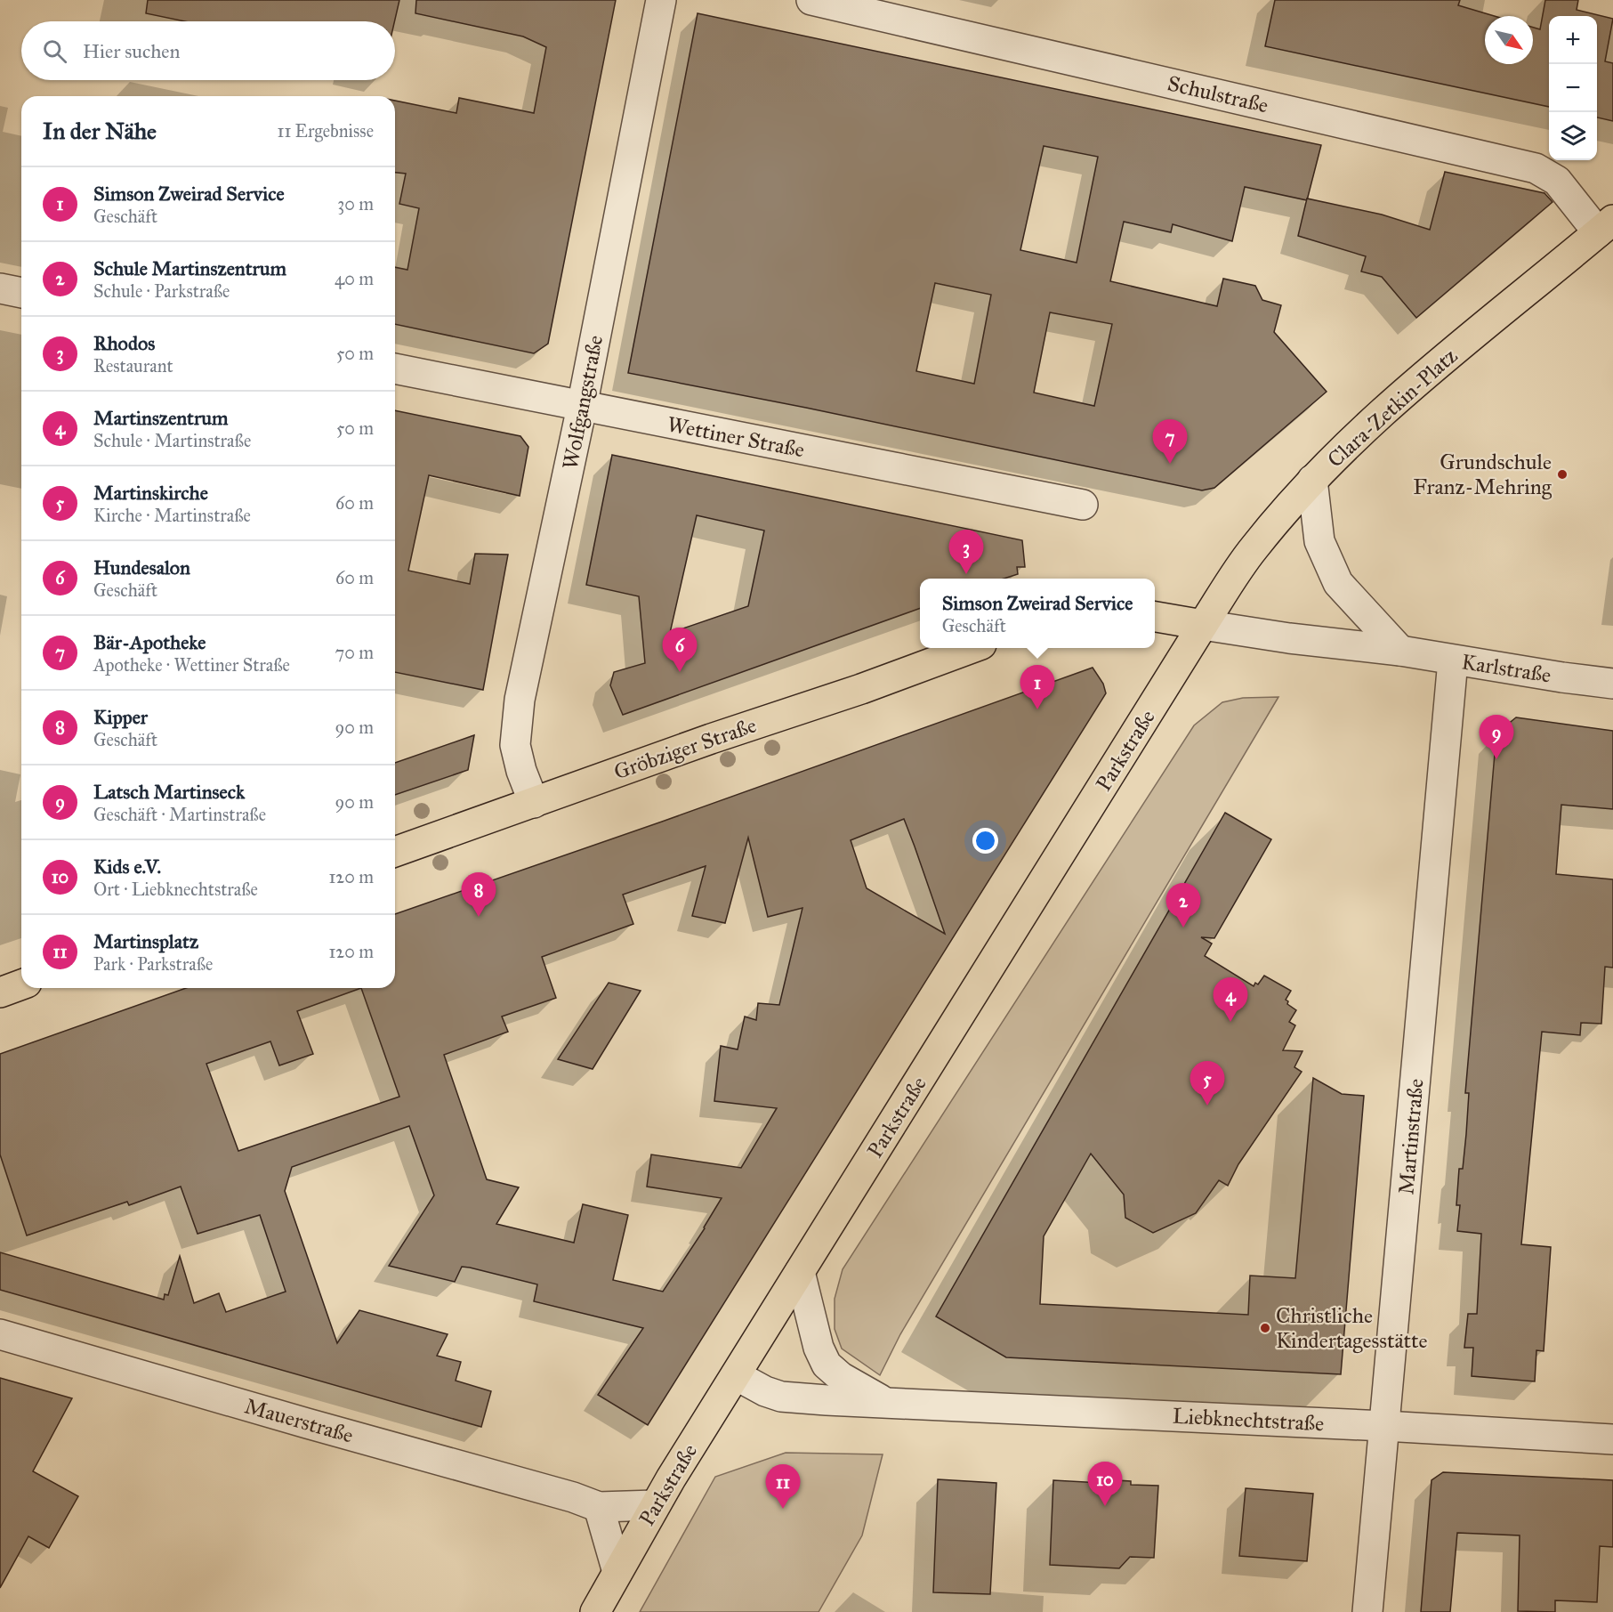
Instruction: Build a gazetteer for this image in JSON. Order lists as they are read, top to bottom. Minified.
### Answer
{"streets":{"main road":["Clara-Zetkin-Platz","Gröbziger Straße","Parkstraße"],"street":["Schulstraße","Wolfgangstraße","Wettiner Straße","Karlstraße","Martinstraße","Liebknechtstraße","Mauerstraße"]},"crossings":[["Schulstraße","Clara-Zetkin-Platz"],["Wolfgangstraße","Wettiner Straße"],["Wolfgangstraße","Gröbziger Straße"],["Clara-Zetkin-Platz","Karlstraße"],["Clara-Zetkin-Platz","Parkstraße"],["Karlstraße","Parkstraße"],["Karlstraße","Martinstraße"],["Parkstraße","Liebknechtstraße"],["Parkstraße","Mauerstraße"],["Martinstraße","Liebknechtstraße"]],"places":["Grundschule Franz-Mehring","Christliche Kindertagesstätte"],"north":"bottom right","page":{"map_buttons":["+","−"],"search":"Hier suchen","heading":["In der Nähe","11 Ergebnisse"],"list":[{"mark":"1","name":"Simson Zweirad Service","note":"Geschäft","value":"30 m"},{"mark":"2","name":"Schule Martinszentrum","note":"Schule · Parkstraße","value":"40 m"},{"mark":"3","name":"Rhodos","note":"Restaurant","value":"50 m"},{"mark":"4","name":"Martinszentrum","note":"Schule · Martinstraße","value":"50 m"},{"mark":"5","name":"Martinskirche","note":"Kirche · Martinstraße","value":"60 m"},{"mark":"6","name":"Hundesalon","note":"Geschäft","value":"60 m"},{"mark":"7","name":"Bär-Apotheke","note":"Apotheke · Wettiner Straße","value":"70 m"},{"mark":"8","name":"Kipper","note":"Geschäft","value":"90 m"},{"mark":"9","name":"Latsch Martinseck","note":"Geschäft · Martinstraße","value":"90 m"},{"mark":"10","name":"Kids e.V.","note":"Ort · Liebknechtstraße","value":"120 m"},{"mark":"11","name":"Martinsplatz","note":"Park · Parkstraße","value":"120 m"}],"pins":["7","3","6","1","9","8","2","4","5","10","11"],"popup":["Simson Zweirad Service","Geschäft"]}}
